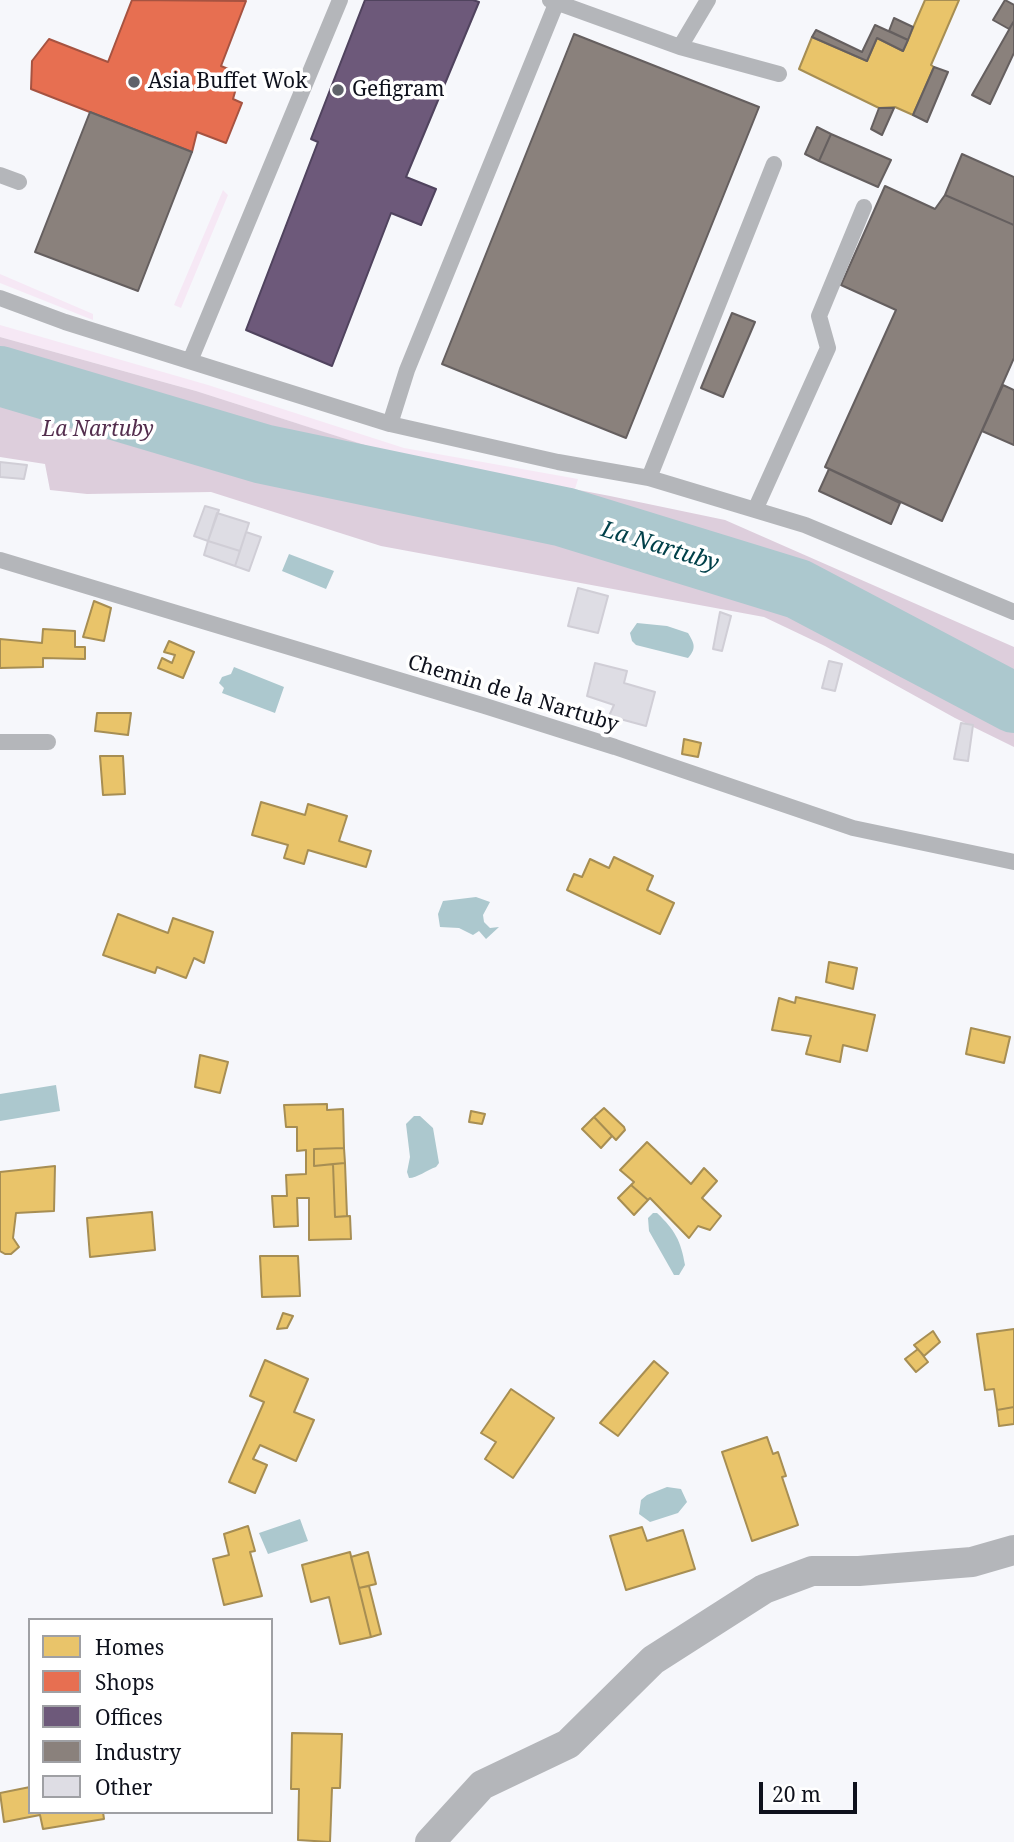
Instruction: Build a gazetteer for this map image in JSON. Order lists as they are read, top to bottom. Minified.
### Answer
{"streets":{"lane":["Chemin de la Nartuby"]},"water":["La Nartuby"],"parks":["La Nartuby"],"places":["Asia Buffet Wok","Gefigram"],"legend":["Homes","Shops","Offices","Industry","Other"],"scale_bar":"20 m"}
